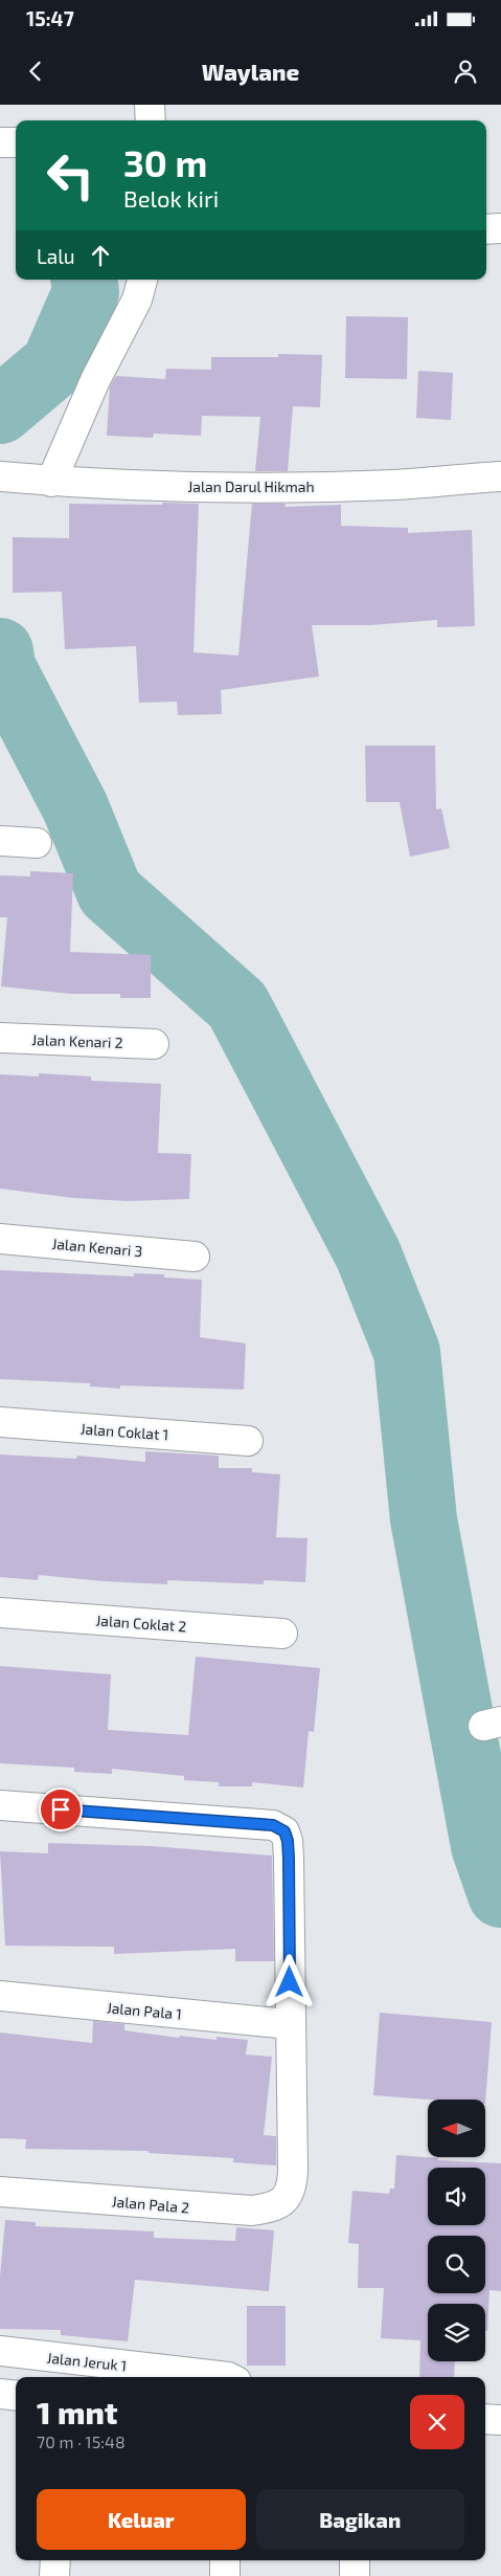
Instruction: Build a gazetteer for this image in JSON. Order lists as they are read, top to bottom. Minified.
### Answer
{"streets":{"street":["Jalan Darul Hikmah","Jalan Kenari 2","Jalan Kenari 3","Jalan Coklat 1","Jalan Coklat 2","Jalan Pala 1","Jalan Pala 2","Jalan Jeruk 1"]},"crossings":[["Jalan Pala 1","Jalan Pala 2"]],"north":"left","page":{"status":"15:47","header":"Waylane","turn":["30 m","Belok kiri"],"then":"Lalu","heading":["1 mnt","70 m · 15:48"],"buttons":["Keluar","Bagikan"]}}
